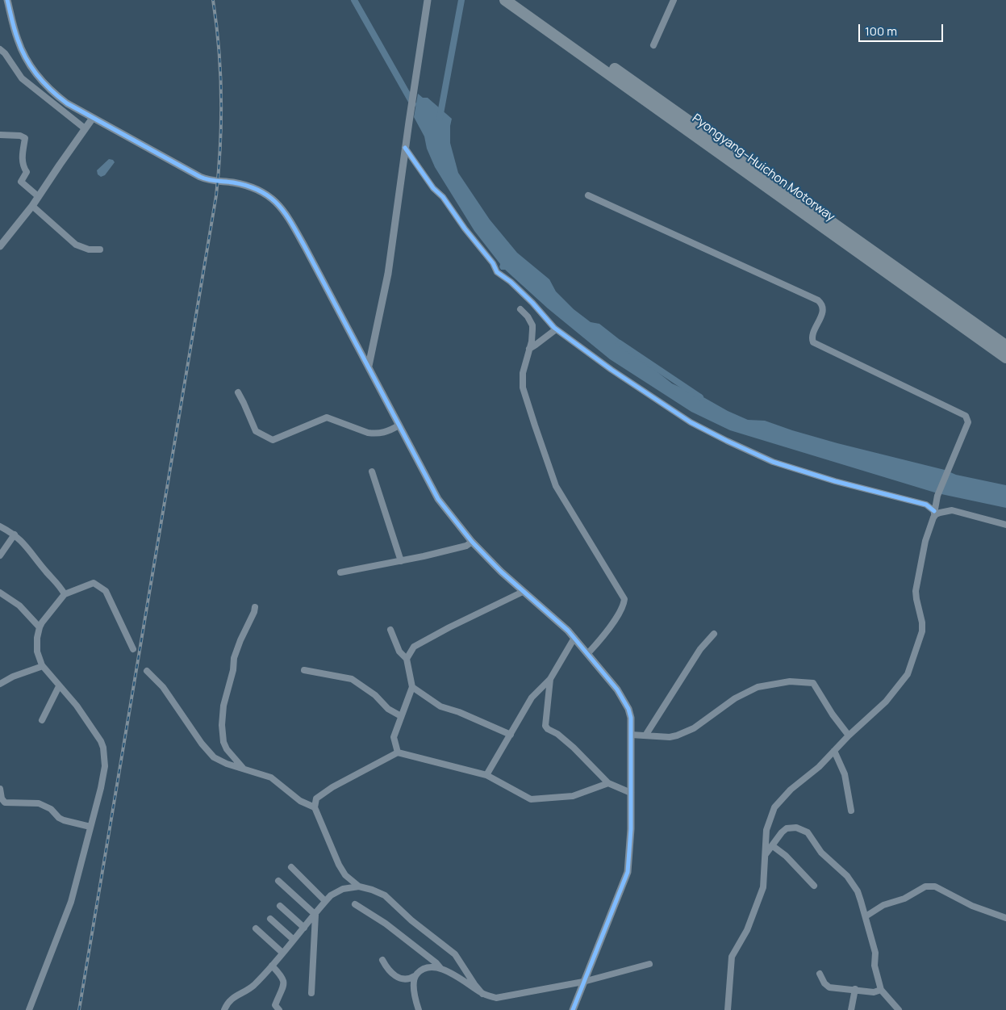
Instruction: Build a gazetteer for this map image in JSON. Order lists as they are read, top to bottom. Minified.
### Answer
{"streets":{"highway":["Pyongyang–Huichon Motorway"]},"scale_bar":"100 m"}
